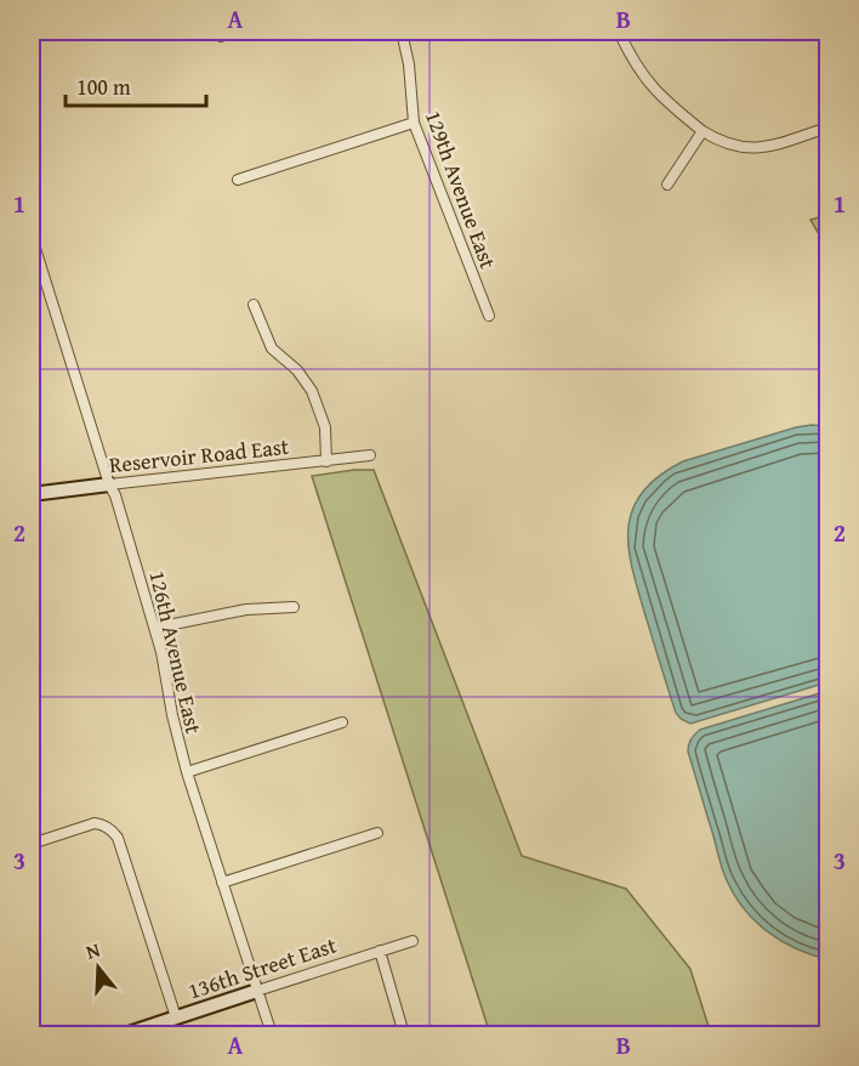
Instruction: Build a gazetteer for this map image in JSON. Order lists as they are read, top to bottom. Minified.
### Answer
{"streets":{"street":["129th Avenue East","Reservoir Road East","126th Avenue East","136th Street East"]},"crossings":[["Reservoir Road East","126th Avenue East"],["126th Avenue East","136th Street East"]],"scale_bar":"100 m","north":"top","grid":{"columns":["A","B"],"rows":["1","2","3"]}}
